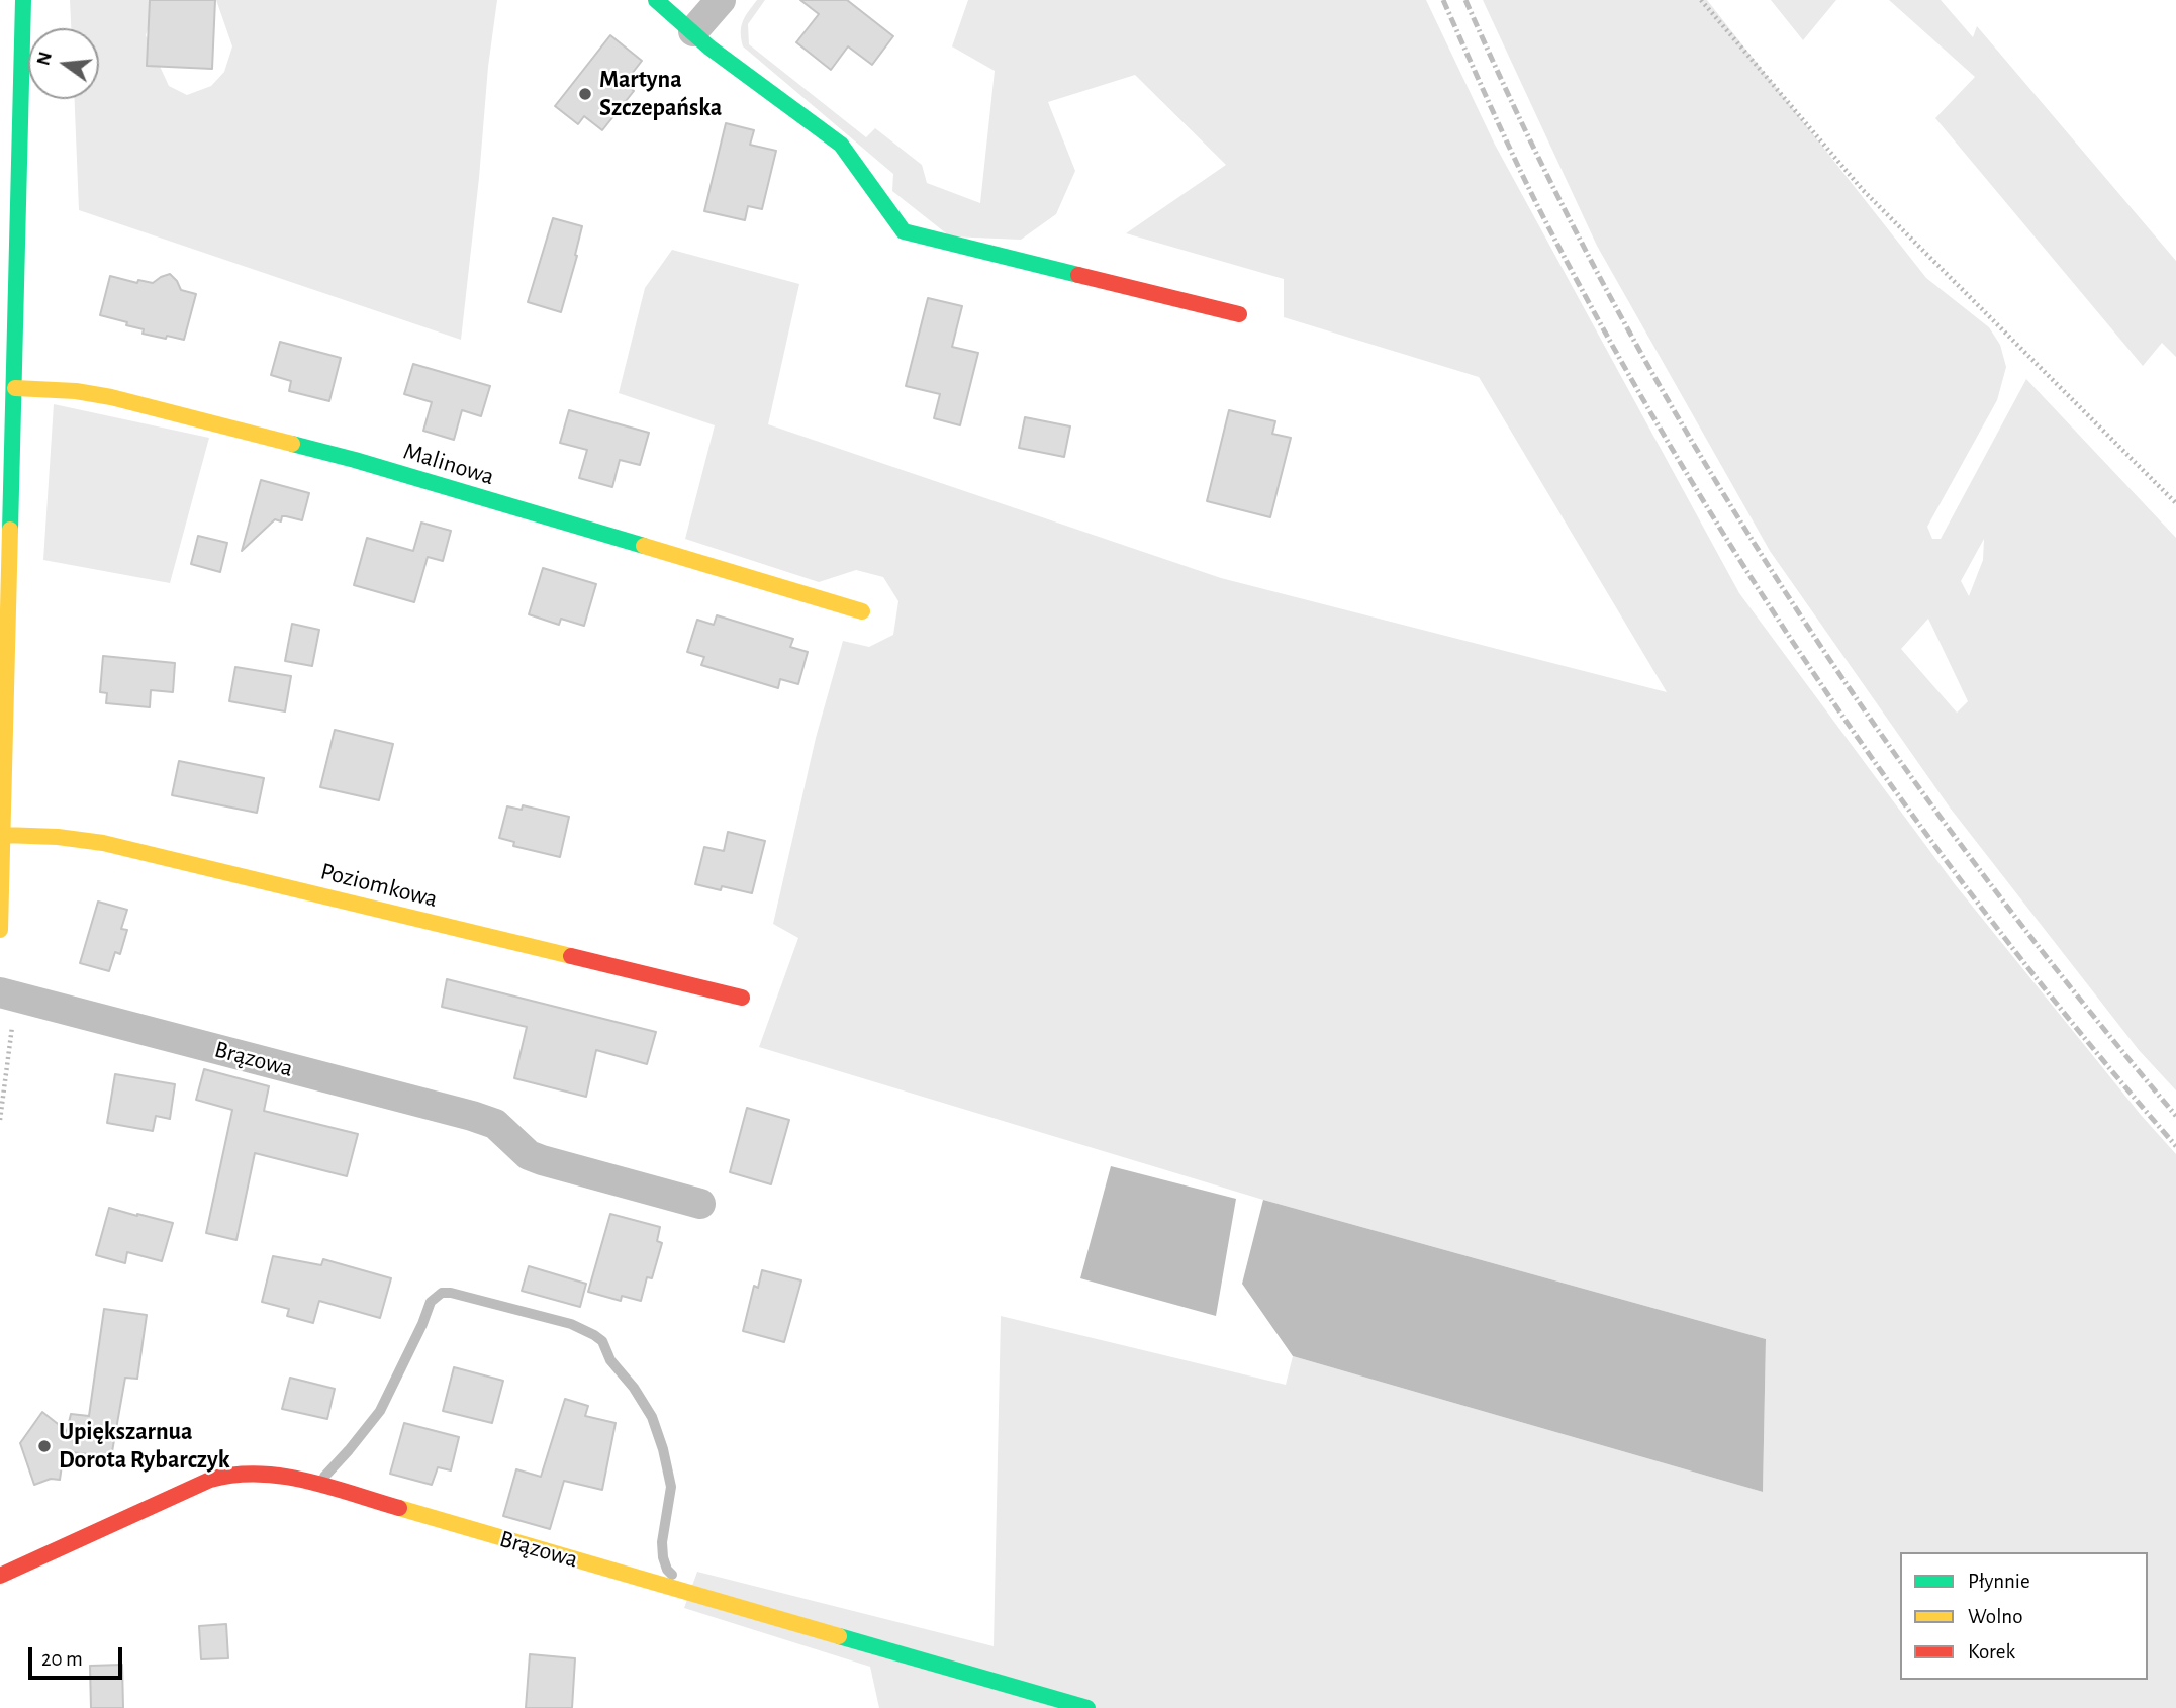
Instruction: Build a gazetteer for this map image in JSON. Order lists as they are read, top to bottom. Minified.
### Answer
{"streets":{"street":["Malinowa","Poziomkowa","Brązowa"]},"places":["Martyna Szczepańska","Upiększarnua Dorota Rybarczyk"],"legend":["Płynnie","Wolno","Korek"],"scale_bar":"20 m","north":"left"}
